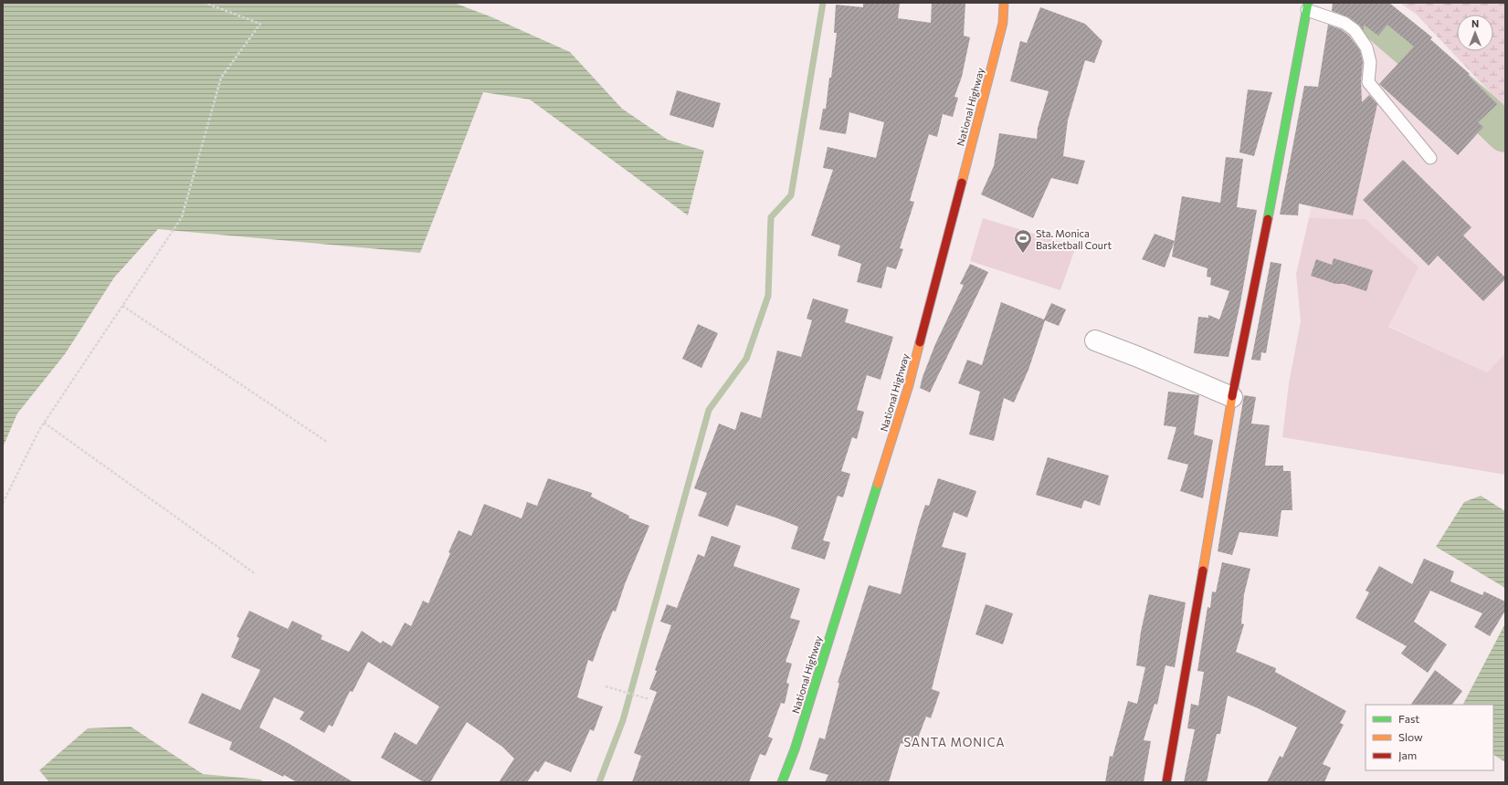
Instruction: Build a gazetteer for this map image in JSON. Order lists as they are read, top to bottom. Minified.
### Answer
{"streets":{"main road":["National Highway"]},"districts":["SANTA MONICA"],"places":{"sports":["Sta. Monica Basketball Court"]},"legend":["Fast","Slow","Jam"],"north":"top"}
